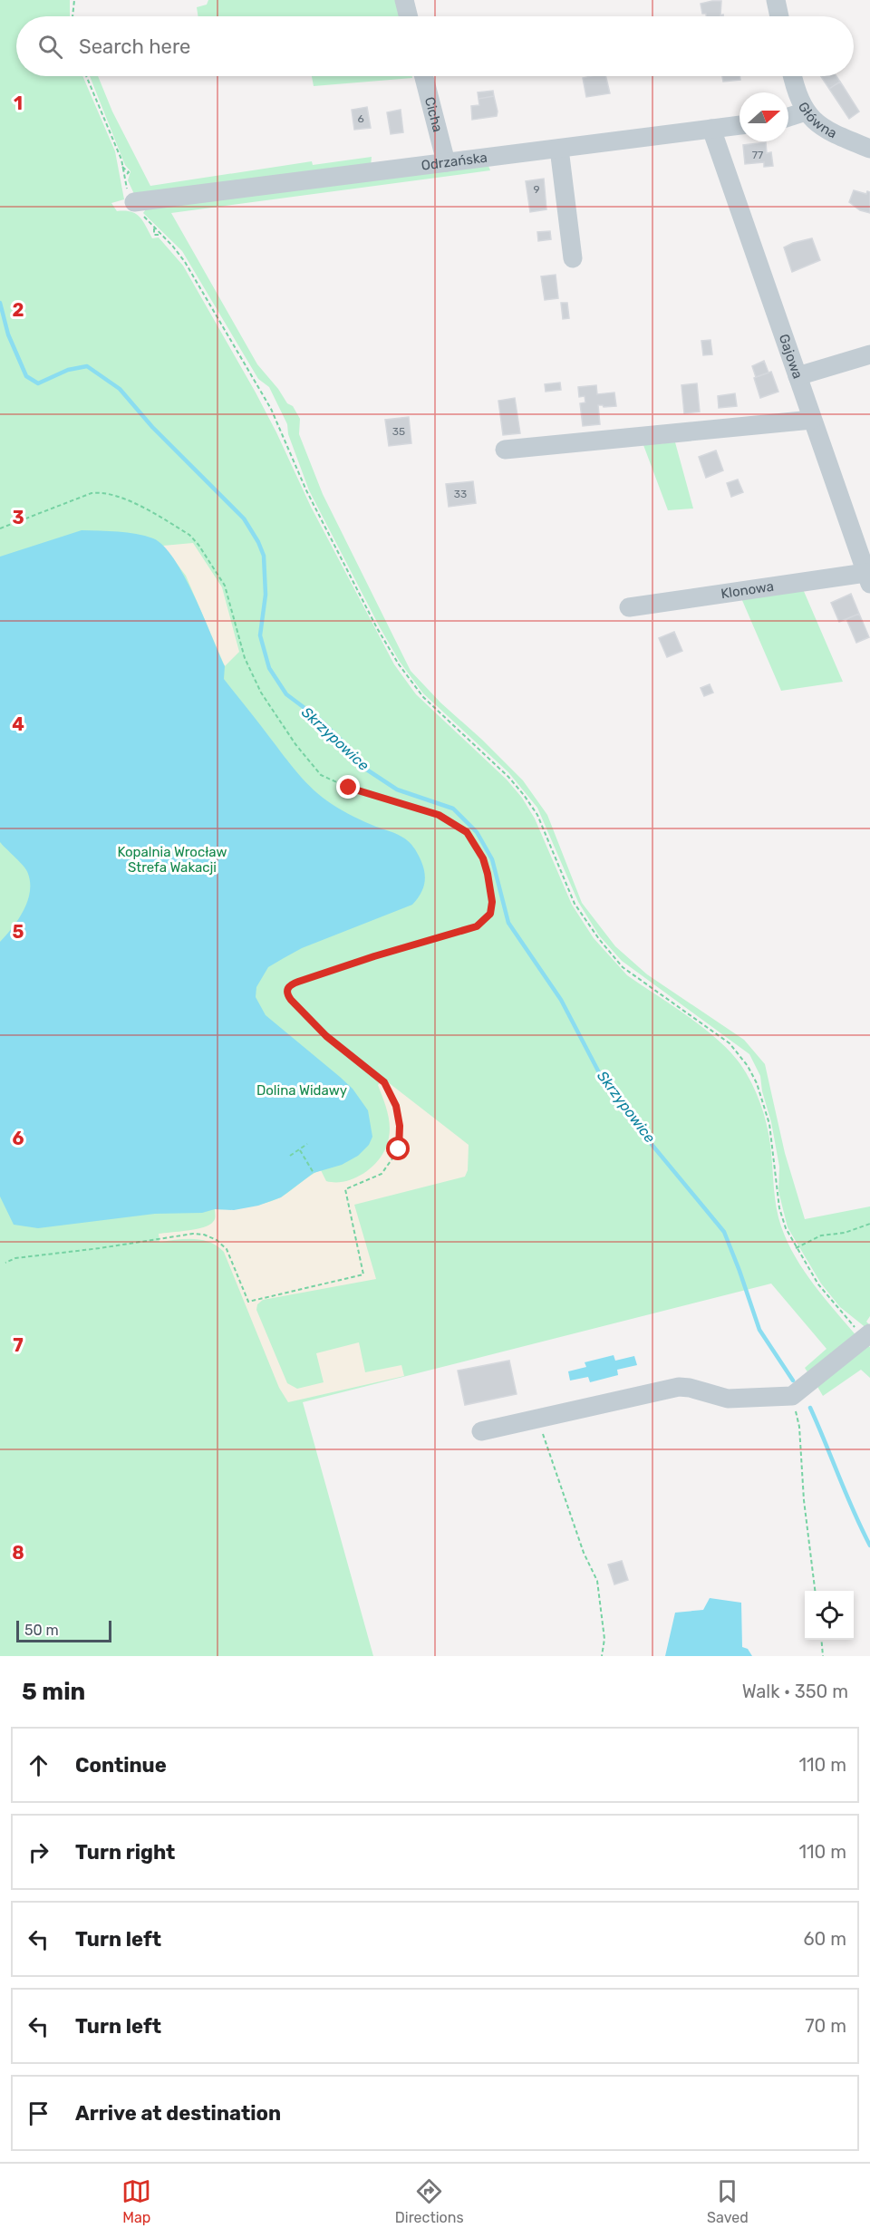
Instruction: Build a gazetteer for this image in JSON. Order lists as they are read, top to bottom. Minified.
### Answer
{"streets":{"street":["Cicha","Główna","Odrzańska","Gajowa","Klonowa"]},"crossings":[["Cicha","Odrzańska"],["Odrzańska","Gajowa"],["Gajowa","Klonowa"]],"water":["Skrzypowice"],"parks":["Kopalnia Wrocław Strefa Wakacji","Dolina Widawy"],"house_numbers":["6","77","9","35","33"],"scale_bar":"50 m","north":"right","page":{"search":"Search here","scale":"50 m","heading":["5 min","Walk · 350 m"],"list":[["Continue","110 m"],["Turn right","110 m"],["Turn left","60 m"],["Turn left","70 m"],"Arrive at destination"],"nav":["Map","Directions","Saved"]},"grid":{"rows":["1","2","3","4","5","6","7","8"]}}
